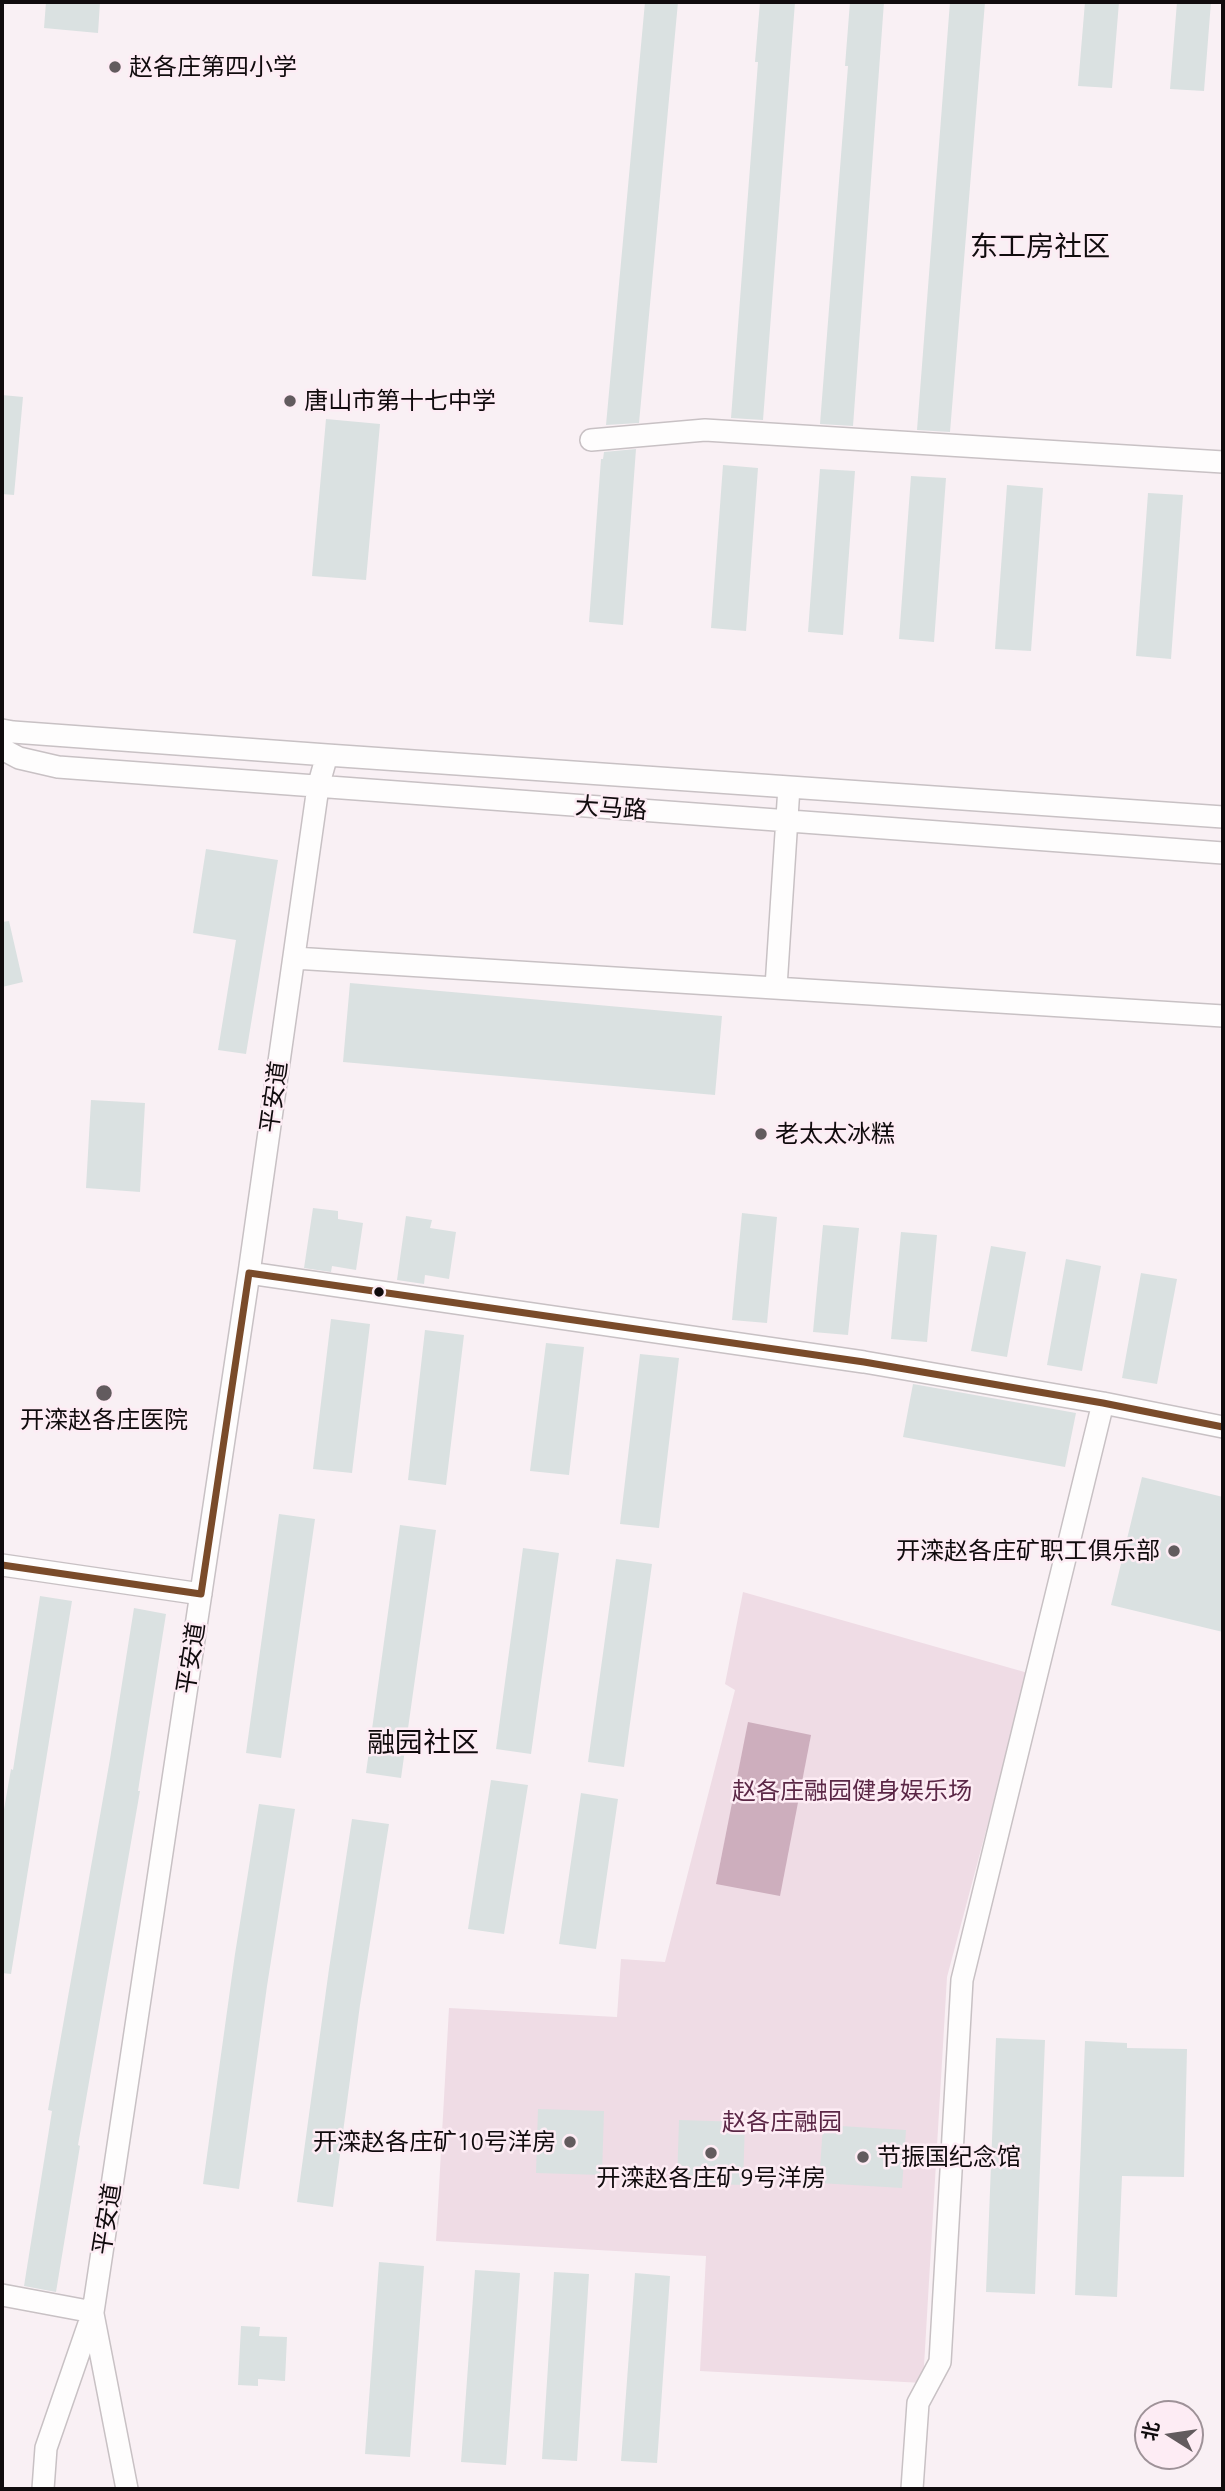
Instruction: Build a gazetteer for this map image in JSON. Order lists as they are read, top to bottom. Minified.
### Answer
{"streets":{"street":["大马路","平安道"]},"crossings":[["大马路","平安道"]],"districts":["东工房社区","融园社区"],"parks":["赵各庄融园健身娱乐场","赵各庄融园"],"places":["赵各庄第四小学","唐山市第十七中学","老太太冰糕","开滦赵各庄医院","开滦赵各庄矿职工俱乐部","开滦赵各庄矿10号洋房","开滦赵各庄矿9号洋房","节振国纪念馆"],"north":"left"}
